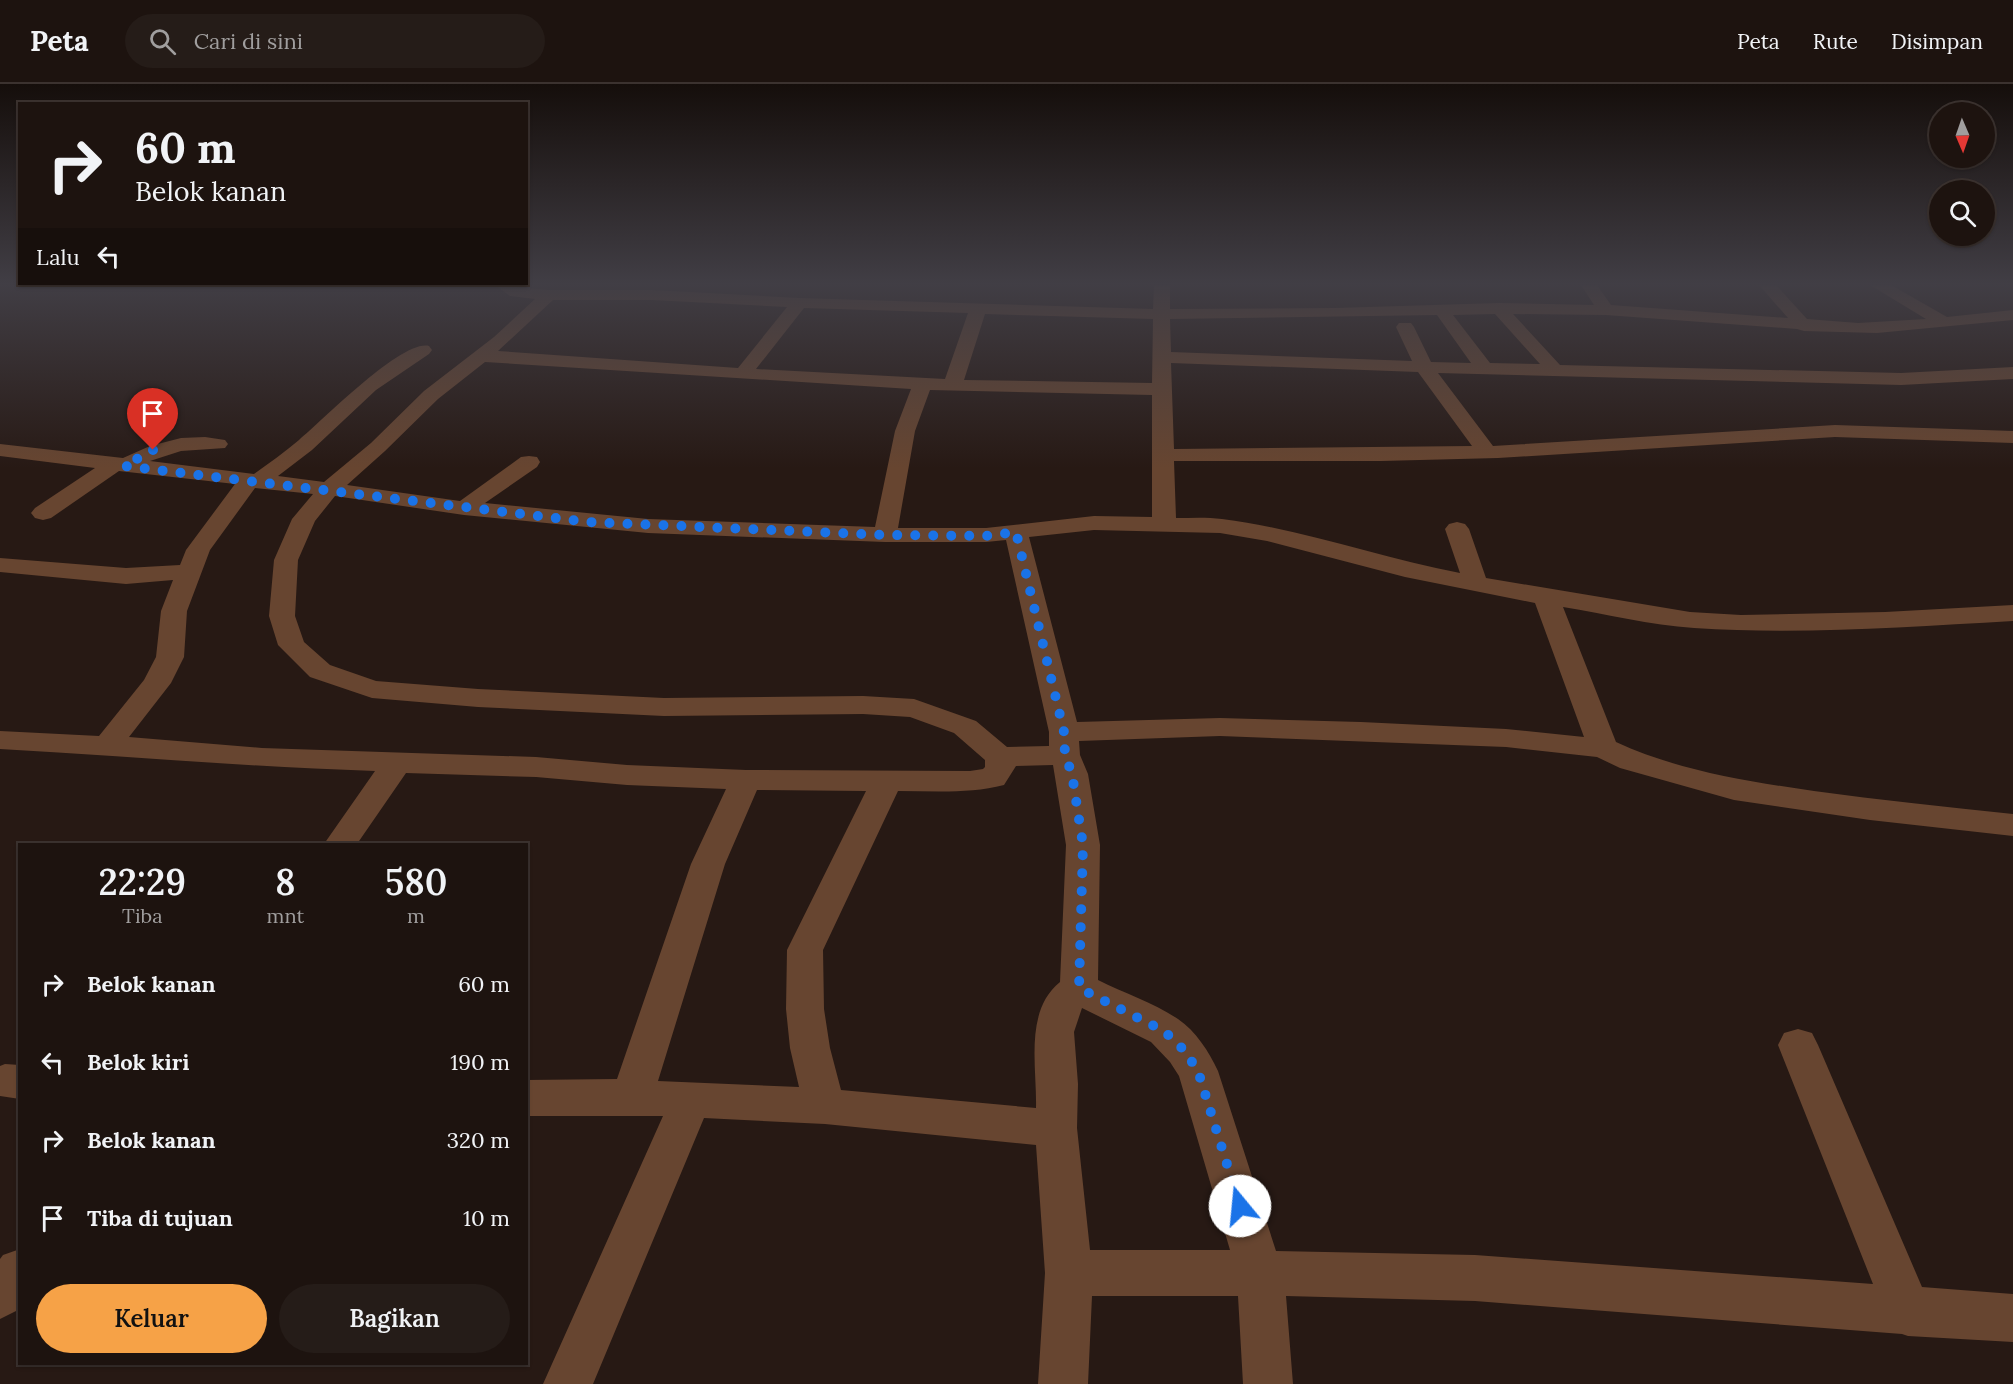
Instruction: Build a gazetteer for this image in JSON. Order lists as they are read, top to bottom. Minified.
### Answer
{"north":"bottom","page":{"header":"Peta","search":"Cari di sini","nav":["Peta","Rute","Disimpan"],"turn":["60 m","Belok kanan"],"then":"Lalu","eta":["22:29","Tiba","8","mnt","580","m"],"list":[{"name":"Belok kanan","value":"60 m"},{"name":"Belok kiri","value":"190 m"},{"name":"Belok kanan","value":"320 m"},{"name":"Tiba di tujuan","value":"10 m"}],"buttons":["Keluar","Bagikan"]}}
